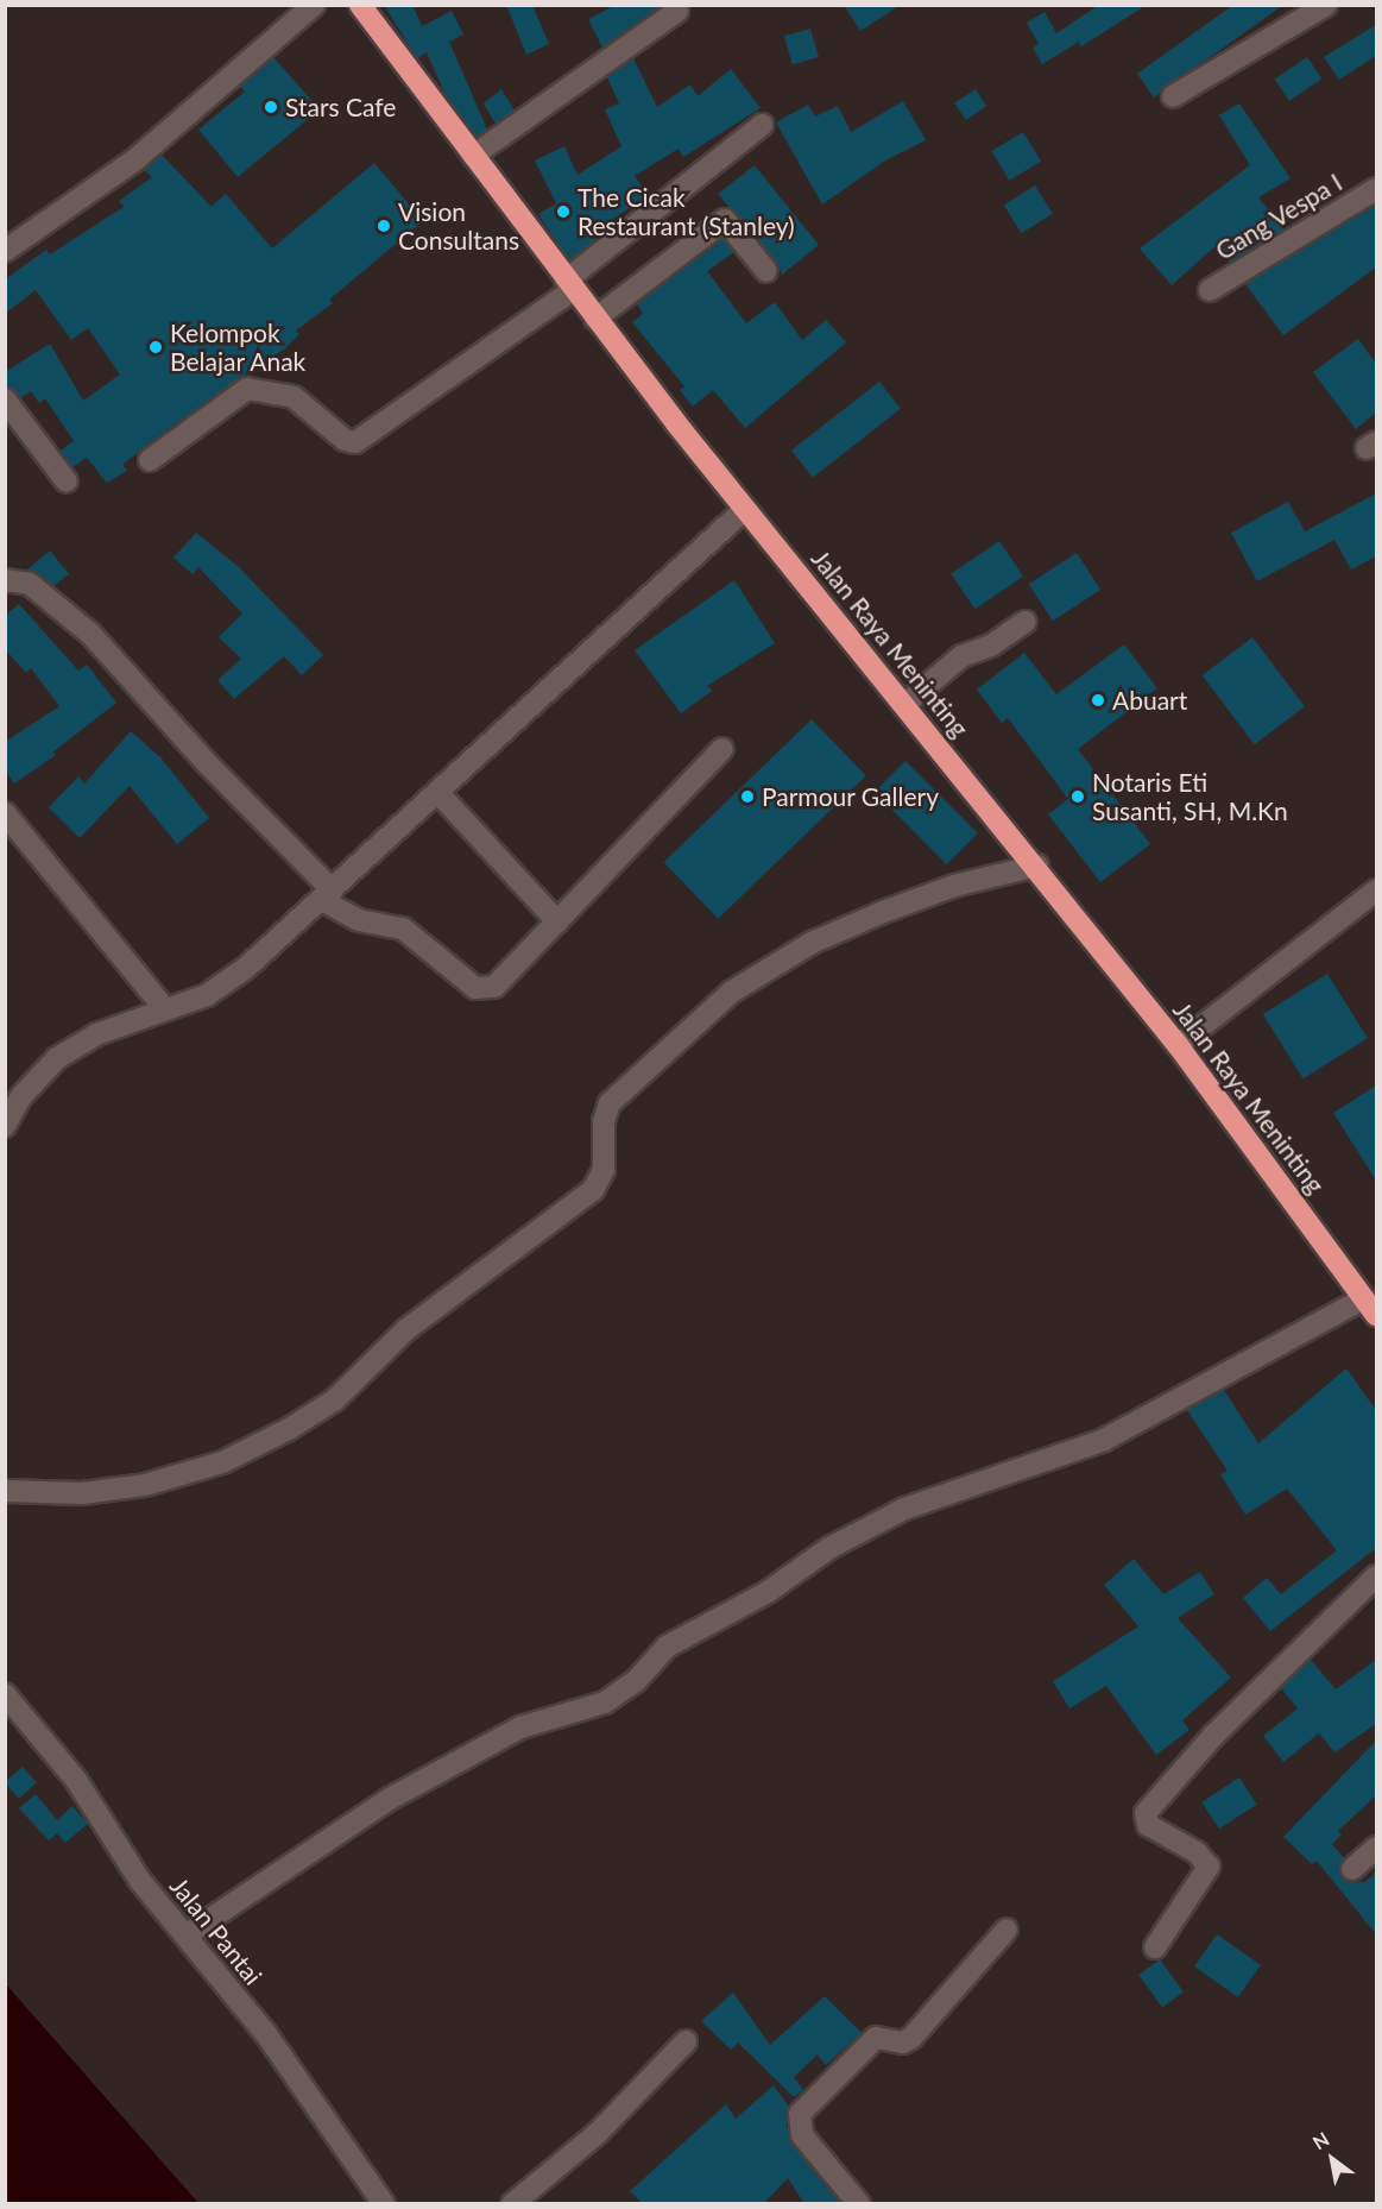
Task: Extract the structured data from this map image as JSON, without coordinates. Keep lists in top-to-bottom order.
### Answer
{
  "streets": {
    "highway": ["Jalan Raya Meninting"],
    "street": ["Gang Vespa I", "Jalan Pantai"]
  },
  "places": [
    "Stars Cafe",
    "The Cicak Restaurant (Stanley)",
    "Vision Consultans",
    "Kelompok Belajar Anak",
    "Abuart",
    "Parmour Gallery",
    "Notaris Eti Susanti, SH, M.Kn"
  ],
  "north": "top left"
}
